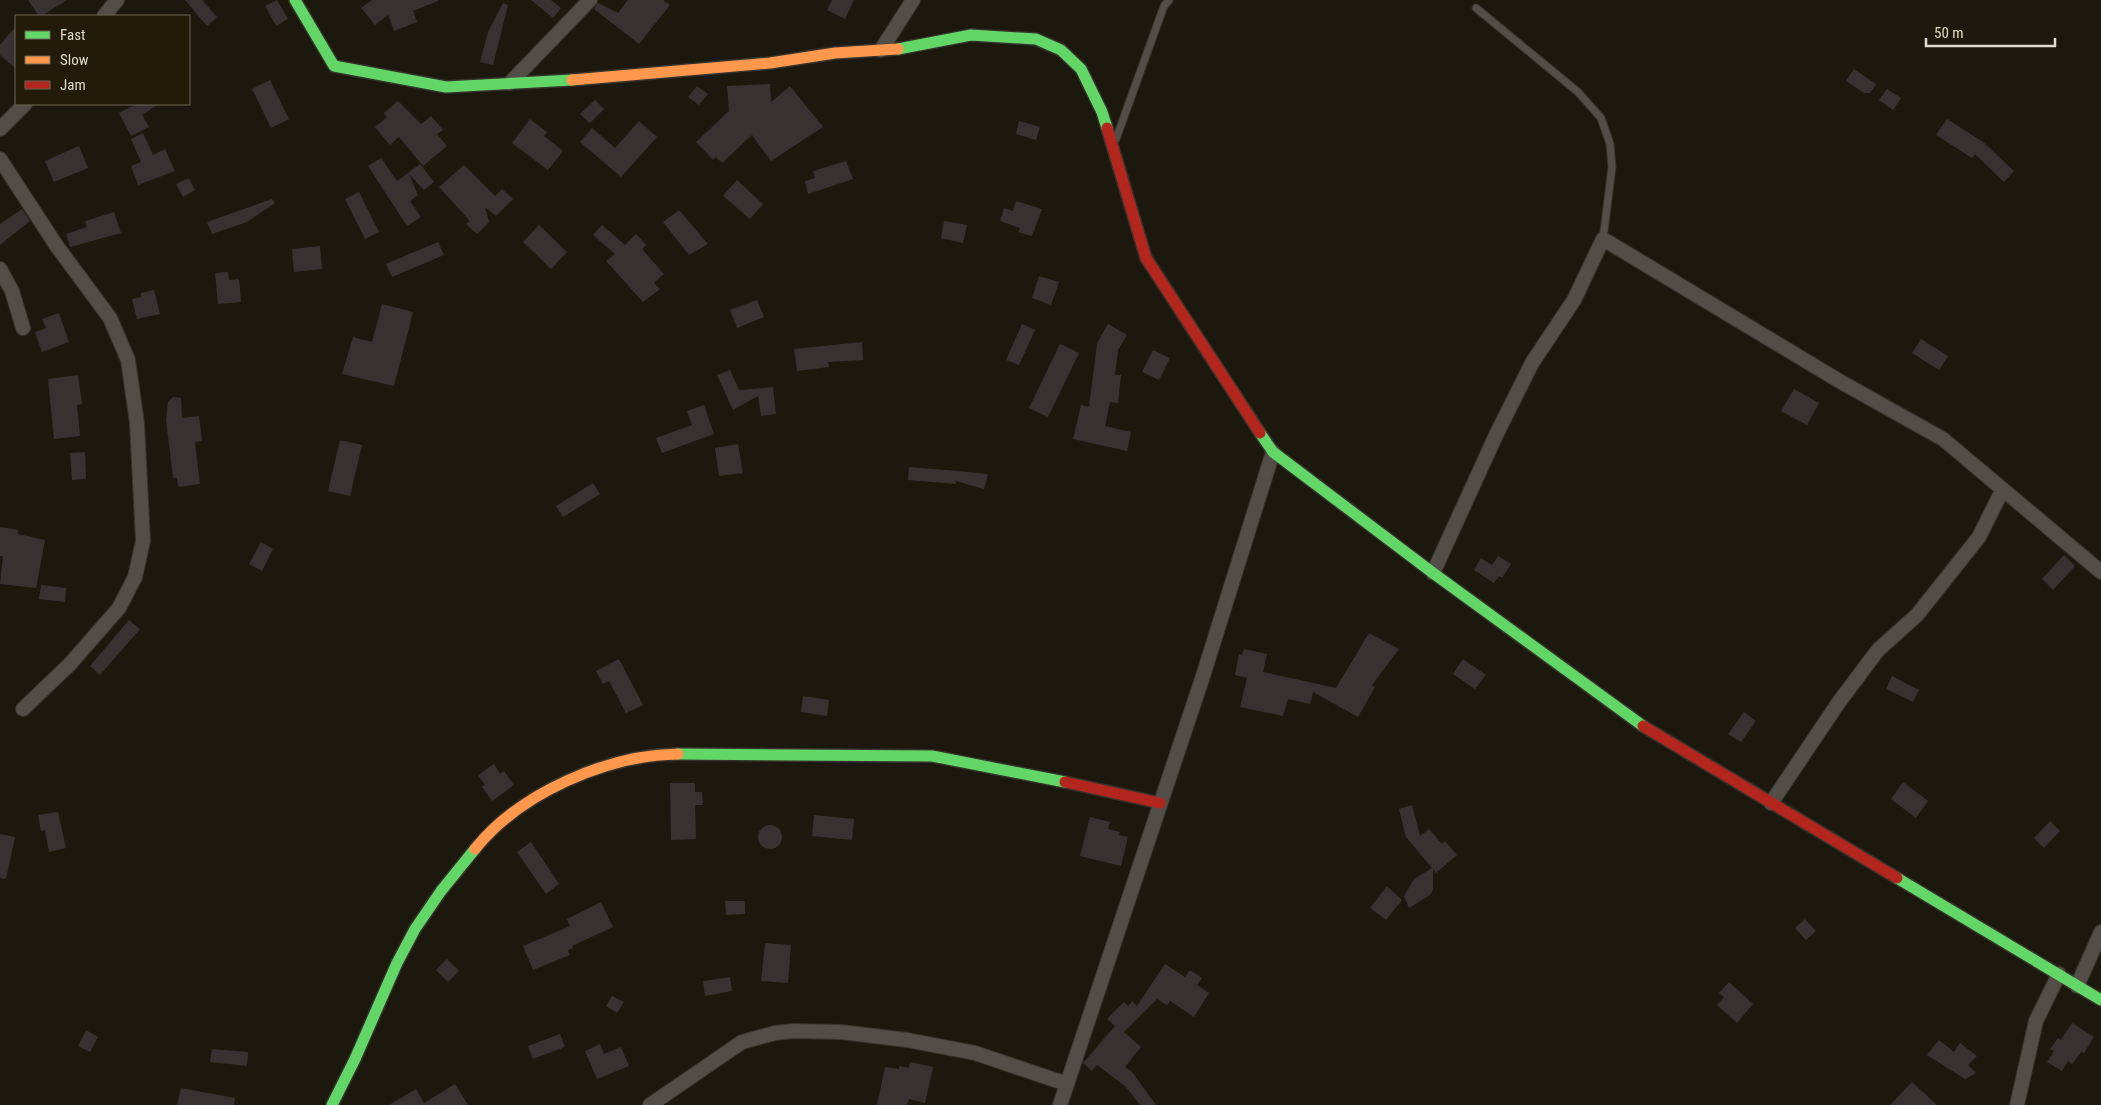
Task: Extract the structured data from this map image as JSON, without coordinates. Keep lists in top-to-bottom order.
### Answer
{
  "legend": ["Fast", "Slow", "Jam"],
  "scale_bar": "50 m"
}
